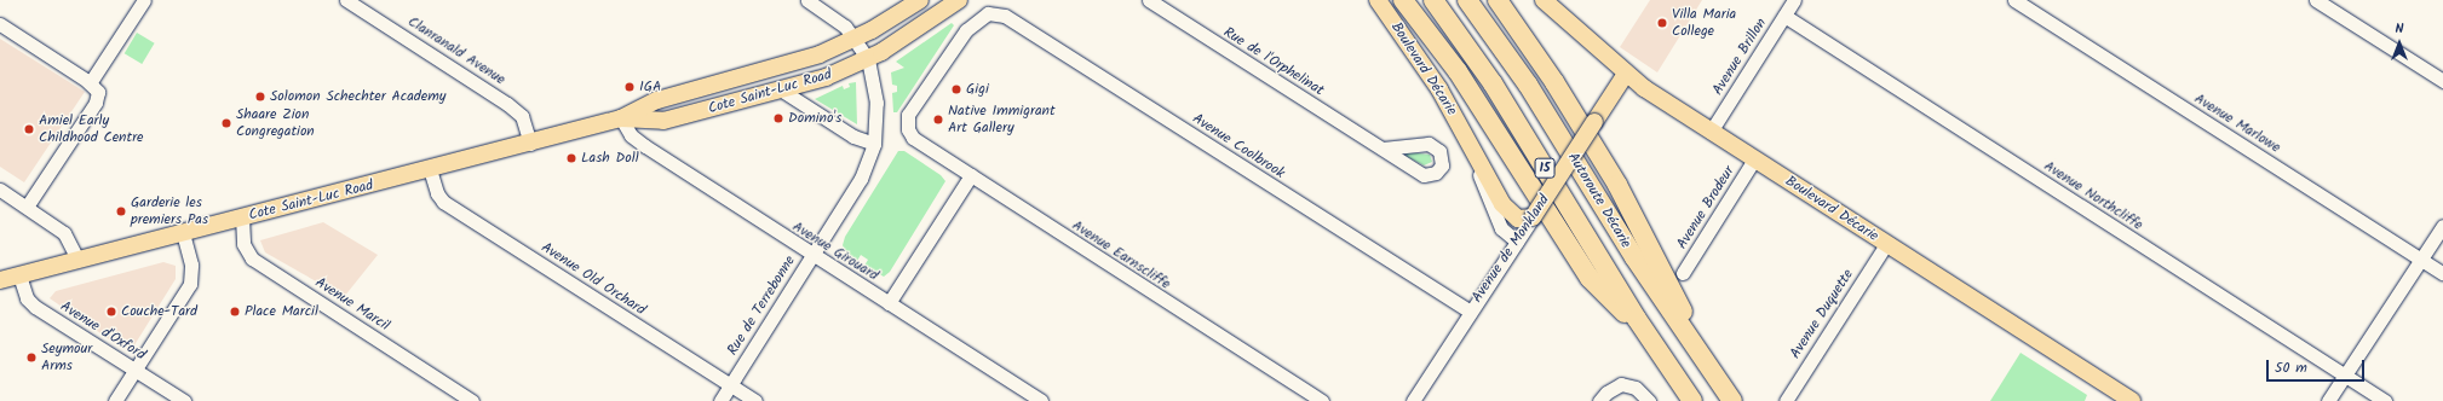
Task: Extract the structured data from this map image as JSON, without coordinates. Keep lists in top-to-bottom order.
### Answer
{
  "streets": {
    "highway": ["15", "Autoroute Décarie"],
    "main road": ["Boulevard Décarie", "Cote Saint-Luc Road", "Avenue de Monkland"],
    "street": [
      "Clanranald Avenue",
      "Avenue Brillon",
      "Rue de l'Orphelinat",
      "Avenue Marlowe",
      "Avenue Coolbrook",
      "Avenue Northcliffe",
      "Avenue Brodeur",
      "Avenue Girouard",
      "Avenue Earnscliffe",
      "Avenue Old Orchard",
      "Avenue Marcil",
      "Rue de Terrebonne",
      "Avenue Duquette",
      "Avenue d'Oxford"
    ]
  },
  "crossings": [
    ["Clanranald Avenue", "Cote Saint-Luc Road"],
    ["Avenue Brillon", "Boulevard Décarie"],
    ["Avenue Brillon", "Avenue Northcliffe"],
    ["Boulevard Décarie", "Avenue Brodeur"],
    ["Boulevard Décarie", "Avenue de Monkland"],
    ["Boulevard Décarie", "Avenue Duquette"],
    ["Cote Saint-Luc Road", "Avenue Girouard"],
    ["Cote Saint-Luc Road", "Avenue Old Orchard"],
    ["Cote Saint-Luc Road", "Avenue Marcil"],
    ["Cote Saint-Luc Road", "Rue de Terrebonne"],
    ["Cote Saint-Luc Road", "Avenue d'Oxford"],
    ["Avenue Coolbrook", "Avenue de Monkland"],
    ["Avenue Coolbrook", "Avenue Earnscliffe"],
    ["Avenue Girouard", "Rue de Terrebonne"],
    ["Avenue Old Orchard", "Rue de Terrebonne"]
  ],
  "places": [
    "Villa Maria College",
    "IGA",
    "Gigi",
    "Solomon Schechter Academy",
    "Domino's",
    "Native Immigrant Art Gallery",
    "Shaare Zion Congregation",
    "Amiel Early Childhood Centre",
    "Lash Doll",
    "Garderie les premiers Pas",
    "Couche-Tard",
    "Place Marcil",
    "Seymour Arms"
  ],
  "scale_bar": "50 m",
  "north": "top"
}
